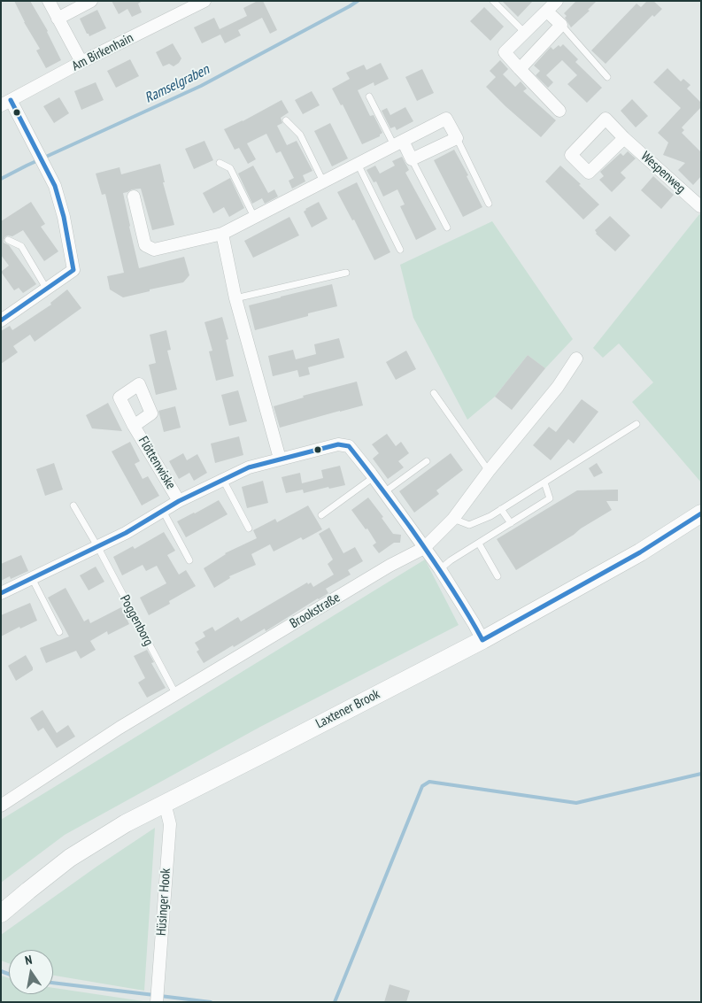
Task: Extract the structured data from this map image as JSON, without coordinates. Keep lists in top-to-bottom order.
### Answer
{
  "streets": {
    "street": [
      "Am Birkenhain",
      "Wespenweg",
      "Flöttenwiske",
      "Brookstraße",
      "Laxtener Brook",
      "Hüsinger Hook"
    ],
    "lane": ["Poggenborg"]
  },
  "crossings": [
    ["Brookstraße", "Poggenborg"],
    ["Laxtener Brook", "Hüsinger Hook"]
  ],
  "water": ["Ramselgraben"],
  "north": "top"
}
